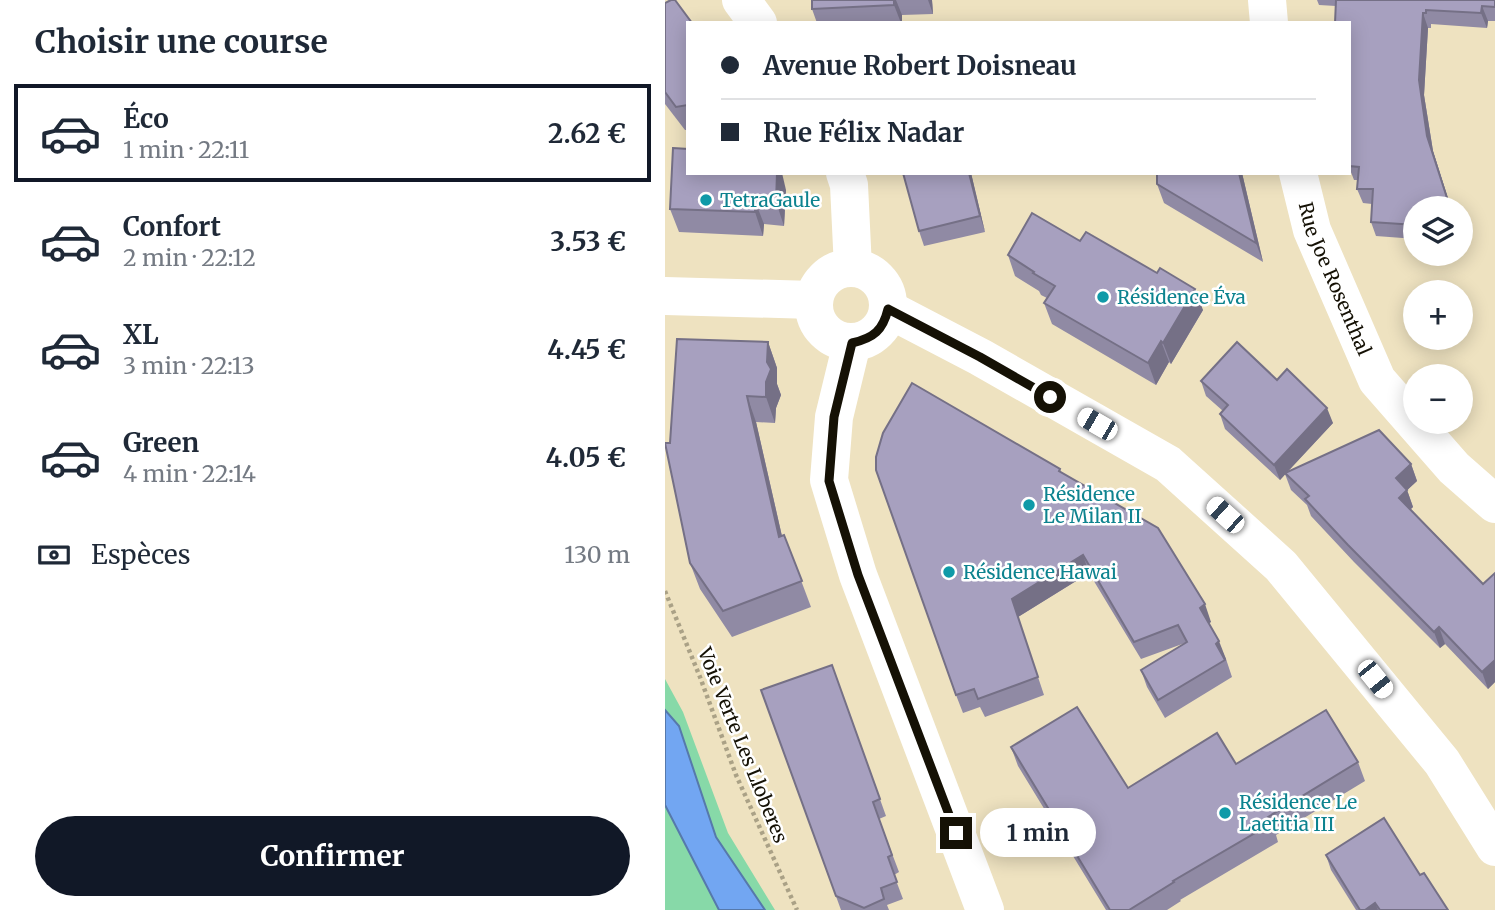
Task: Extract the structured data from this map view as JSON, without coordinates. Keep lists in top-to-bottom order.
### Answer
{
  "streets": {
    "street": ["Rue Joe Rosenthal"],
    "path": ["Voie Verte Les Lloberes"]
  },
  "places": [
    "TetraGaule",
    "Résidence Éva",
    "Résidence Le Milan II",
    "Résidence Hawai",
    "Résidence Le Laetitia III"
  ],
  "page": {
    "heading": "Choisir une course",
    "banner": ["Avenue Robert Doisneau", "Rue Félix Nadar"],
    "list": [
      {
        "name": "Éco",
        "note": "1 min · 22:11",
        "value": "2.62 €"
      },
      {
        "name": "Confort",
        "note": "2 min · 22:12",
        "value": "3.53 €"
      },
      {
        "name": "XL",
        "note": "3 min · 22:13",
        "value": "4.45 €"
      },
      {
        "name": "Green",
        "note": "4 min · 22:14",
        "value": "4.05 €"
      }
    ],
    "map_buttons": ["+", "−"],
    "pay": ["Espèces", "130 m"],
    "buttons": "Confirmer",
    "bubble": "1 min"
  }
}
